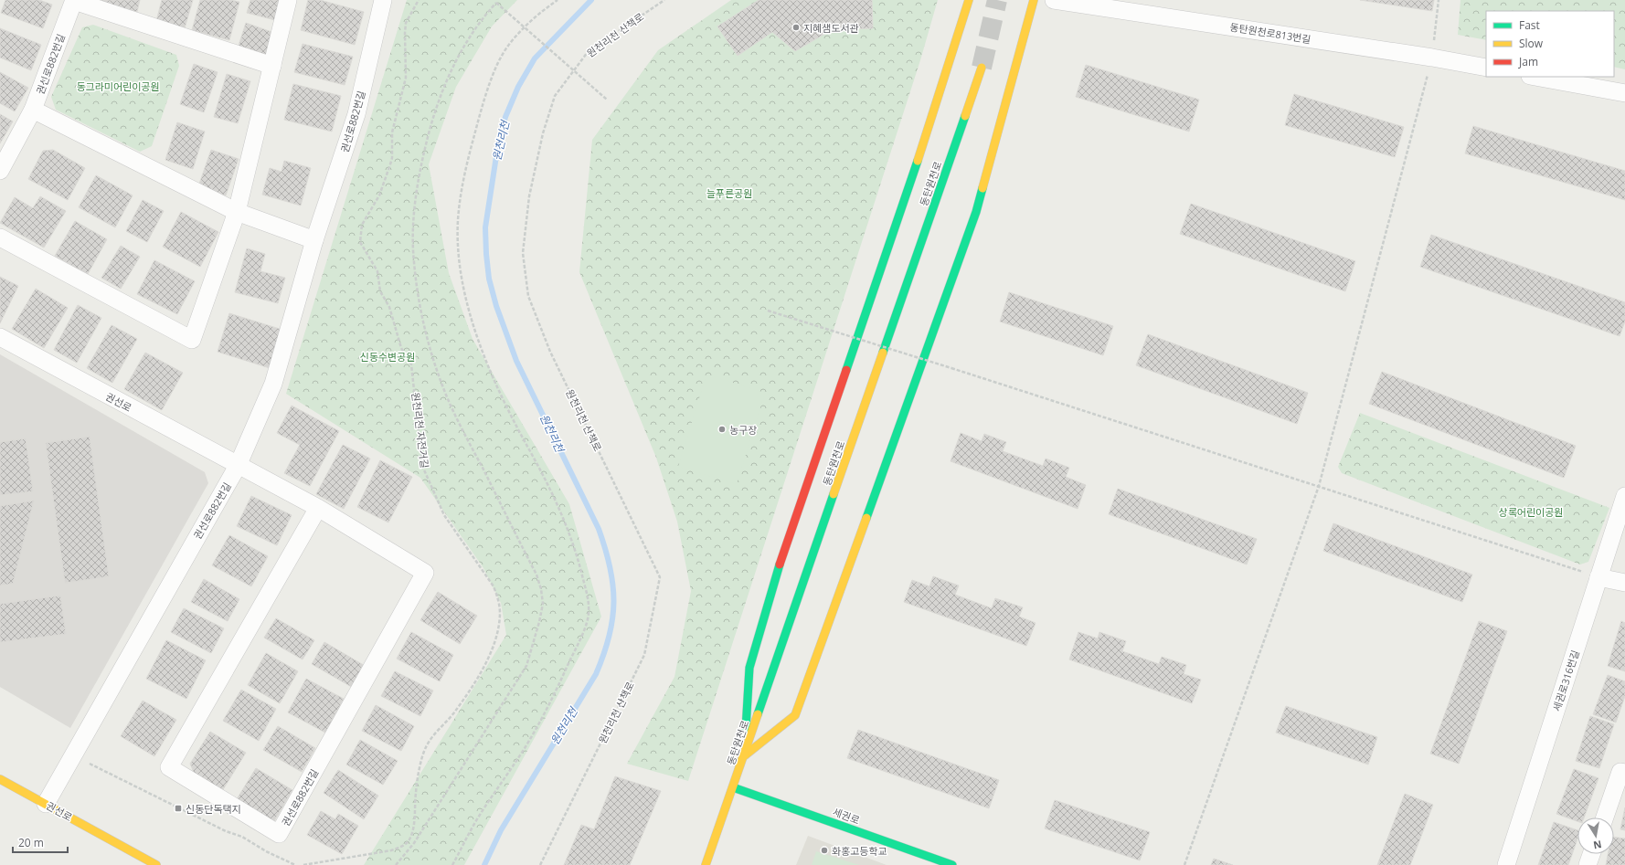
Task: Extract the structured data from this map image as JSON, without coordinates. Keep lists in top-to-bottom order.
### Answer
{
  "streets": {
    "main road": ["동탄원천로", "권선로", "세권로"],
    "street": ["동탄원천로813번길", "권선로882번길", "세권로316번길"],
    "path": ["원천리천 산책로", "원천리천 자전거길"]
  },
  "crossings": [
    ["권선로882번길", "권선로"],
    ["동탄원천로", "세권로"]
  ],
  "water": ["원천리천"],
  "parks": [
    "동그라미어린이공원",
    "늘푸른공원",
    "신동수변공원",
    "상록어린이공원"
  ],
  "places": {
    "other": ["지혜샘도서관", "농구장", "화홍고등학교"],
    "transit": ["신동단독택지"]
  },
  "legend": ["Fast", "Slow", "Jam"],
  "scale_bar": "20 m",
  "north": "bottom"
}
